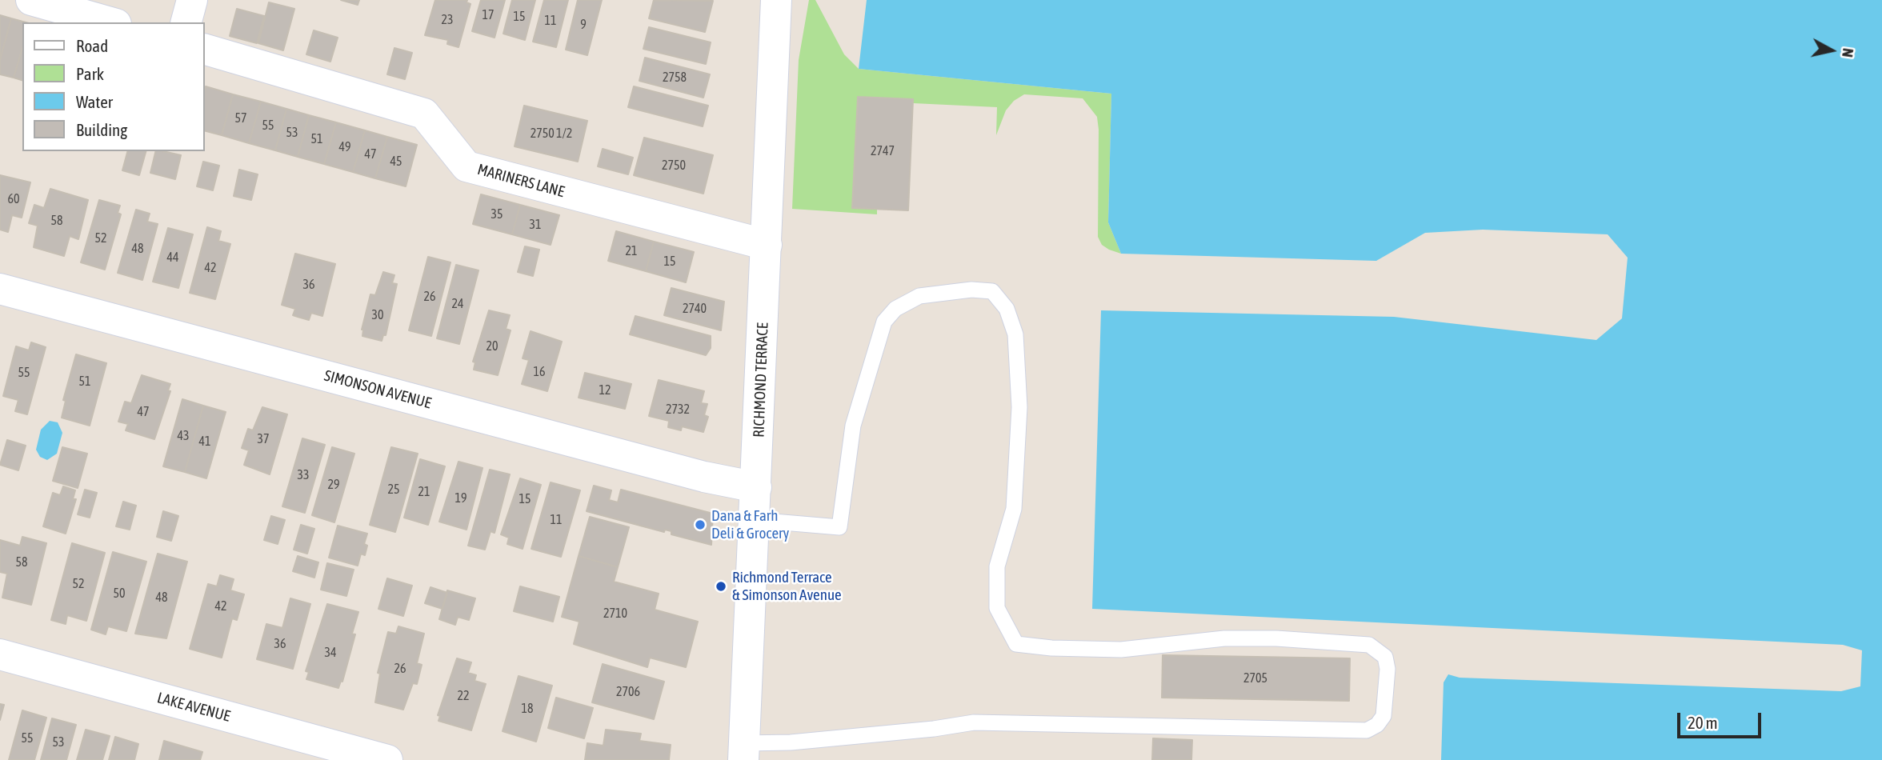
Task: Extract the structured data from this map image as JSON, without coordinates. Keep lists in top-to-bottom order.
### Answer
{
  "streets": {
    "street": [
      "MARINERS LANE",
      "RICHMOND TERRACE",
      "SIMONSON AVENUE",
      "LAKE AVENUE"
    ]
  },
  "crossings": [
    ["MARINERS LANE", "RICHMOND TERRACE"],
    ["RICHMOND TERRACE", "SIMONSON AVENUE"]
  ],
  "places": ["Dana & Farh Deli & Grocery", "Richmond Terrace & Simonson Avenue"],
  "house_numbers": [
    "17",
    "15",
    "23",
    "11",
    "9",
    "2758",
    "57",
    "55",
    "53",
    "2750 1/2",
    "51",
    "49",
    "2747",
    "47",
    "45",
    "2750",
    "60",
    "35",
    "58",
    "31",
    "52",
    "48",
    "21",
    "44",
    "15",
    "42",
    "36",
    "26",
    "24",
    "2740",
    "30",
    "20",
    "16",
    "55",
    "51",
    "12",
    "2732",
    "47",
    "43",
    "37",
    "41",
    "33",
    "29",
    "25",
    "21",
    "19",
    "15",
    "11",
    "58",
    "52",
    "50",
    "48",
    "42",
    "2710",
    "36",
    "34",
    "26",
    "2705",
    "2706",
    "22",
    "18",
    "55",
    "53"
  ],
  "legend": [
    "Road",
    "Park",
    "Water",
    "Building"
  ],
  "scale_bar": "20 m",
  "north": "right"
}
